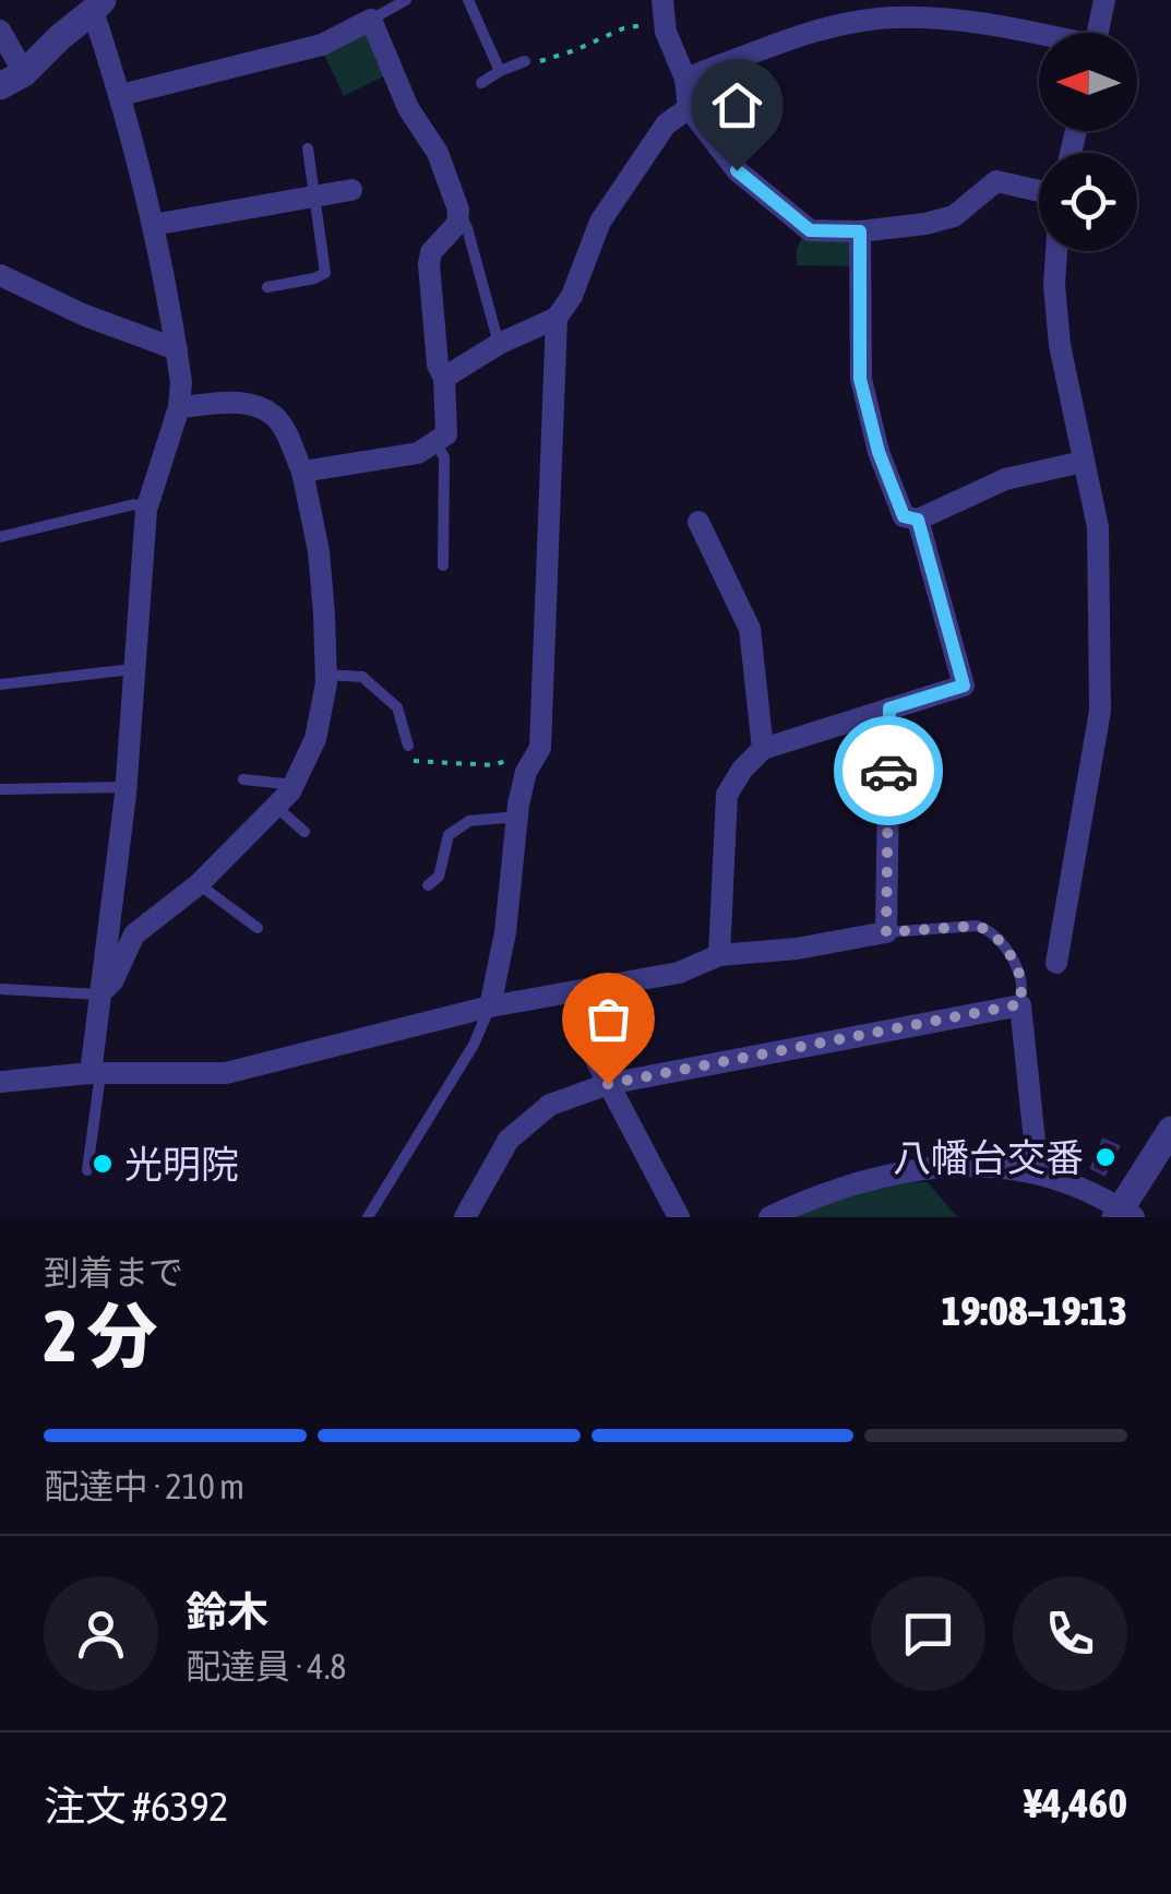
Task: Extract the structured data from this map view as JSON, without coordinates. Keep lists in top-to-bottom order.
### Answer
{
  "places": ["八幡台交番", "光明院"],
  "north": "left",
  "page": {
    "heading": ["2 分", "到着まで", "19:08–19:13"],
    "panel": [
      "鈴木",
      "配達員 · 4.8",
      "注文 #6392",
      "¥4,460"
    ],
    "bar": "配達中 · 210 m"
  }
}
